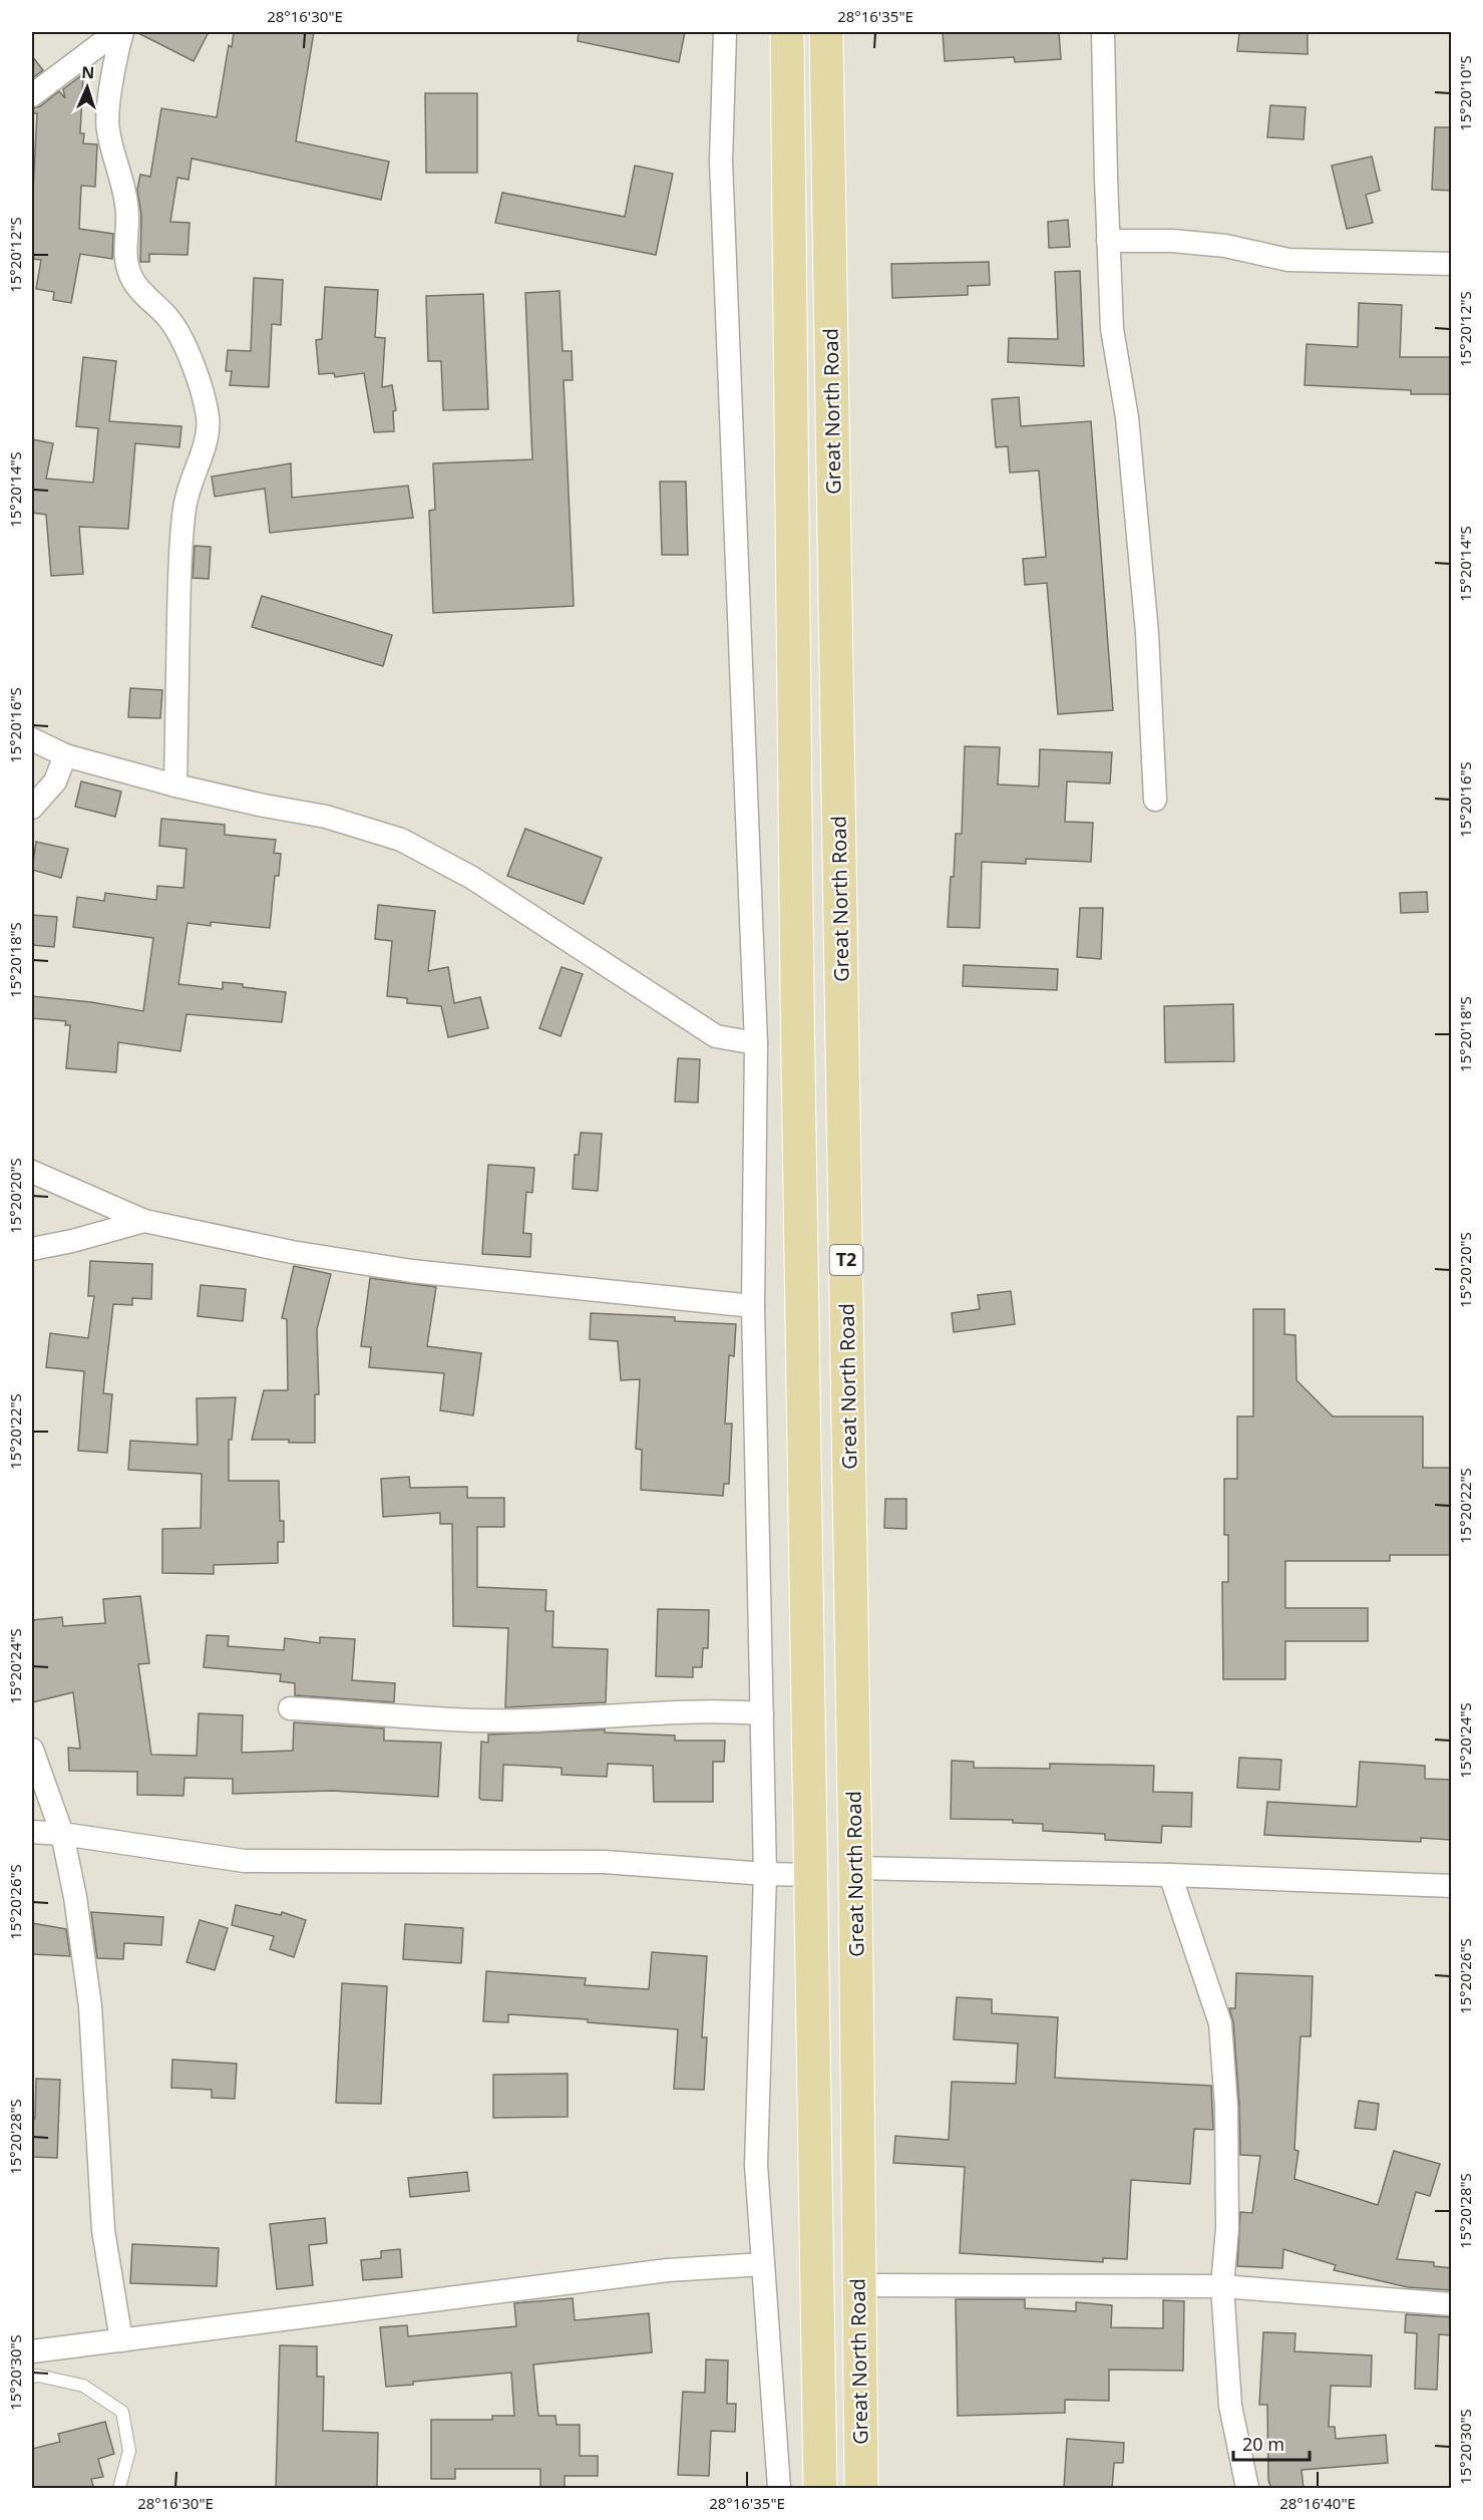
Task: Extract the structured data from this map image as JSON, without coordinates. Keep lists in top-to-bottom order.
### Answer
{
  "streets": {
    "main road": ["Great North Road", "T2"]
  },
  "scale_bar": "20 m",
  "north": "top",
  "coordinates": [
    "28°16'30\"E",
    "28°16'35\"E",
    "15°20'10\"S",
    "15°20'12\"S",
    "15°20'14\"S",
    "15°20'16\"S",
    "15°20'18\"S",
    "15°20'20\"S",
    "15°20'22\"S",
    "15°20'24\"S",
    "15°20'26\"S",
    "15°20'28\"S",
    "15°20'30\"S",
    "28°16'40\"E"
  ]
}
